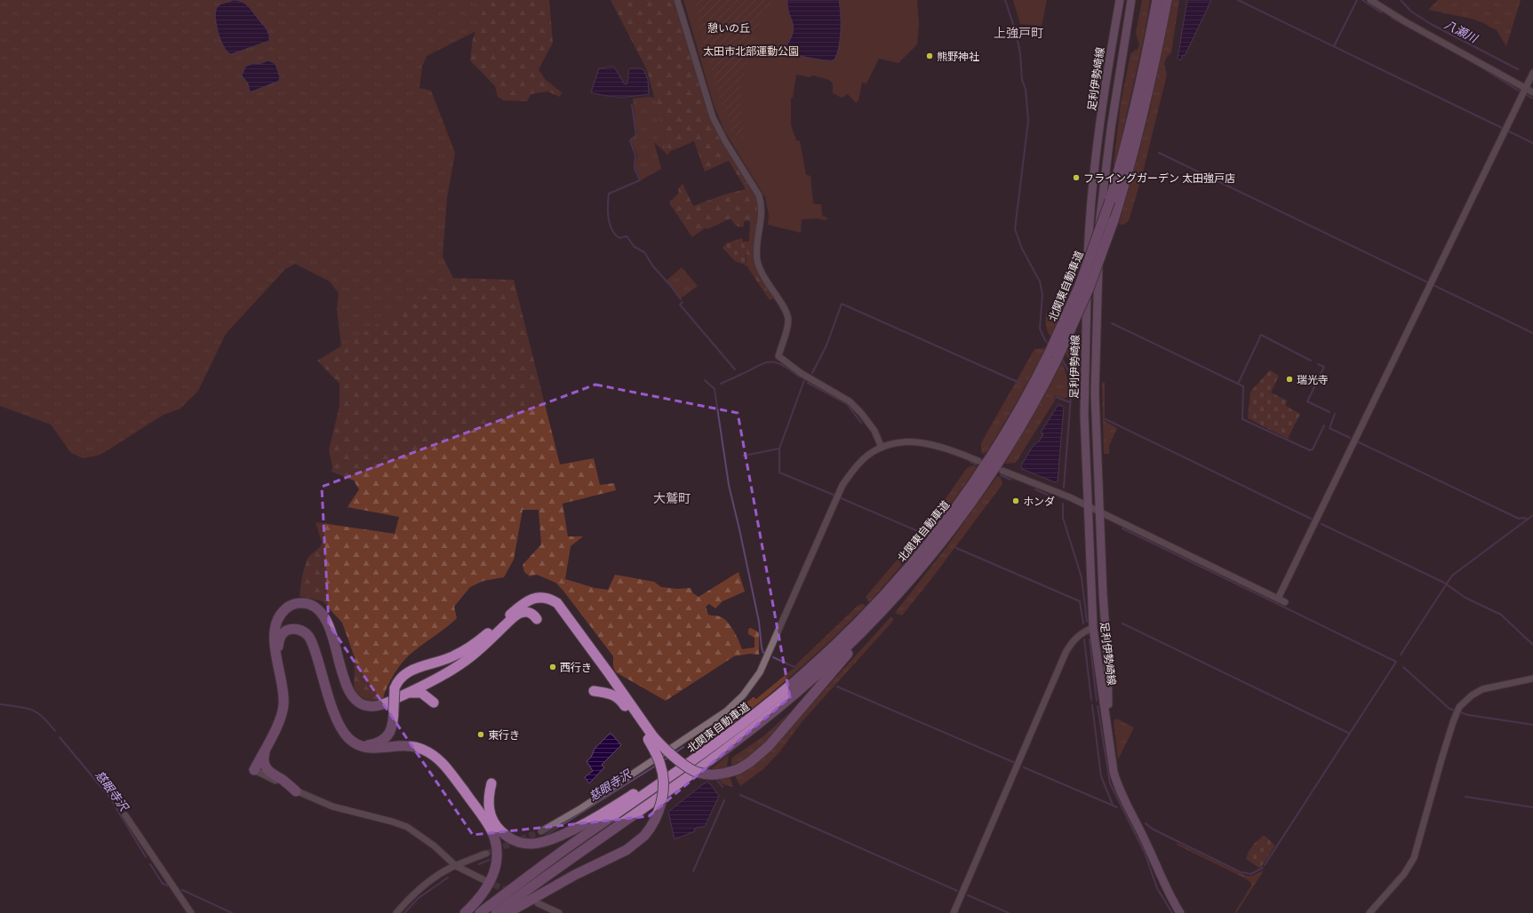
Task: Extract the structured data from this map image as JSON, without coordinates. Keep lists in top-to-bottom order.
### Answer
{
  "streets": {
    "highway": ["北関東自動車道"],
    "main road": ["足利伊勢崎線"]
  },
  "districts": ["上強戸町", "大鷲町"],
  "water": ["八瀬川", "慈眼寺沢"],
  "parks": ["憩いの丘", "太田市北部運動公園"],
  "places": [
    "熊野神社",
    "フライングガーデン 太田強戸店",
    "瑞光寺",
    "ホンダ",
    "西行き",
    "東行き"
  ]
}
